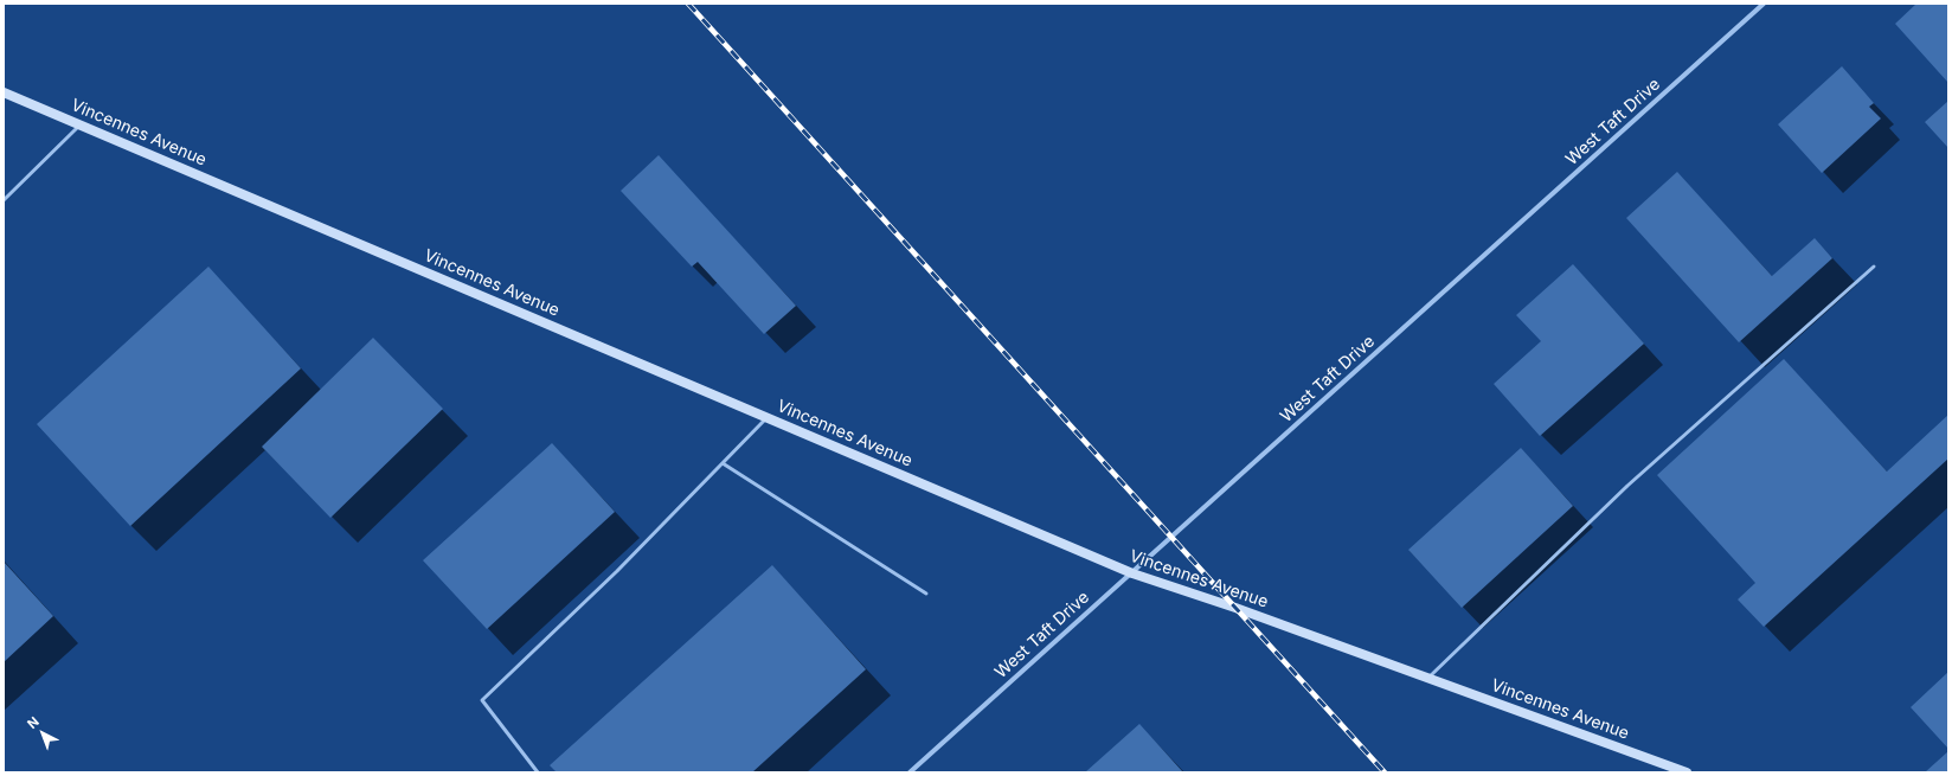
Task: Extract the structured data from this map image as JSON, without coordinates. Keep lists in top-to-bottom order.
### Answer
{
  "streets": {
    "street": ["West Taft Drive", "Vincennes Avenue"]
  },
  "crossings": [
    ["West Taft Drive", "Vincennes Avenue"]
  ],
  "north": "top left"
}
